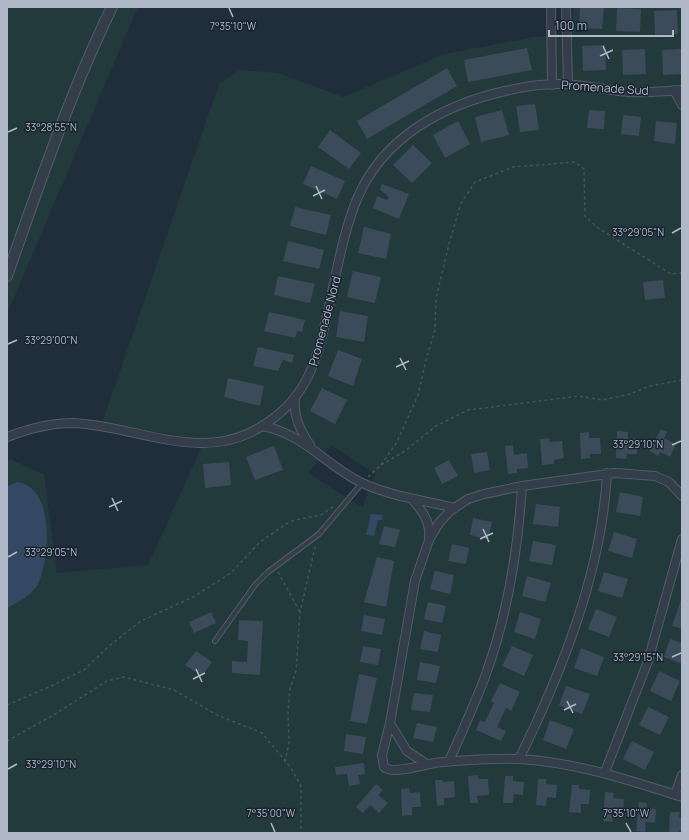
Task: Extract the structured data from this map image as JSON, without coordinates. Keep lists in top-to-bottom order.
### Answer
{
  "streets": {
    "street": ["Promenade Sud", "Promenade Nord"]
  },
  "crossings": [
    ["Promenade Sud", "Promenade Nord"]
  ],
  "scale_bar": "100 m",
  "coordinates": [
    "7°35'10\"W",
    "33°28'55\"N",
    "33°29'05\"N",
    "33°29'00\"N",
    "33°29'10\"N",
    "33°29'15\"N",
    "7°35'00\"W"
  ]
}
